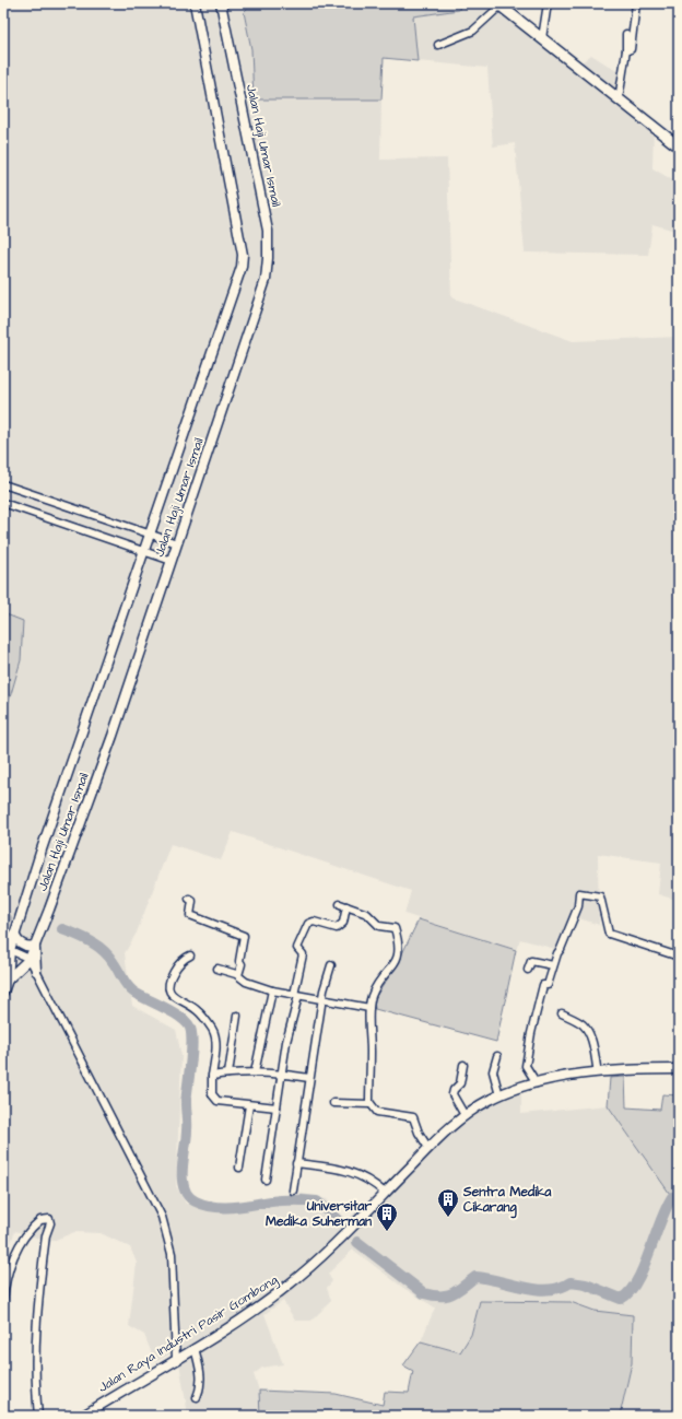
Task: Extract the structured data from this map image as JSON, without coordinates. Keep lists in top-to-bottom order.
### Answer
{
  "streets": {
    "main road": ["Jalan Haji Umar Ismail", "Jalan Raya Industri Pasir Gombong"]
  },
  "places": {
    "building": ["Sentra Medika Cikarang", "Universitar Medika Suherman"]
  }
}
